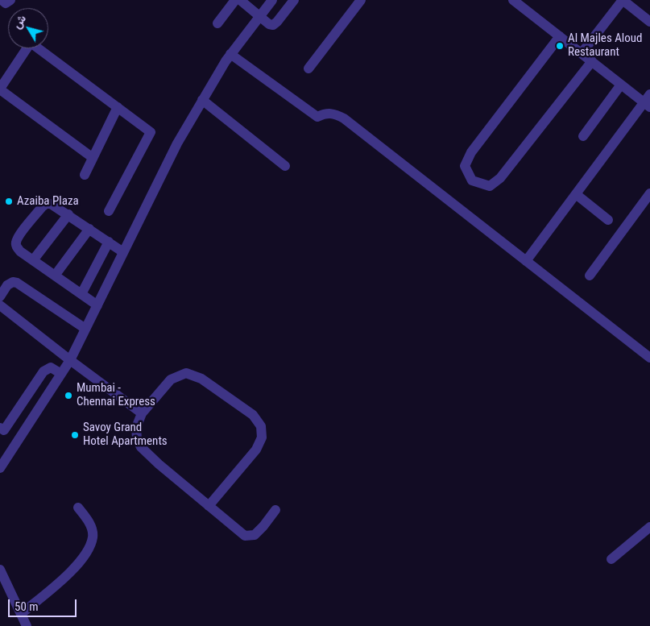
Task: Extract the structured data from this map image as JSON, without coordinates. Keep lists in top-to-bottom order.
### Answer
{
  "places": [
    "Al Majles Aloud Restaurant",
    "Azaiba Plaza",
    "Mumbai - Chennai Express",
    "Savoy Grand Hotel Apartments"
  ],
  "scale_bar": "50 m",
  "north": "top left"
}
